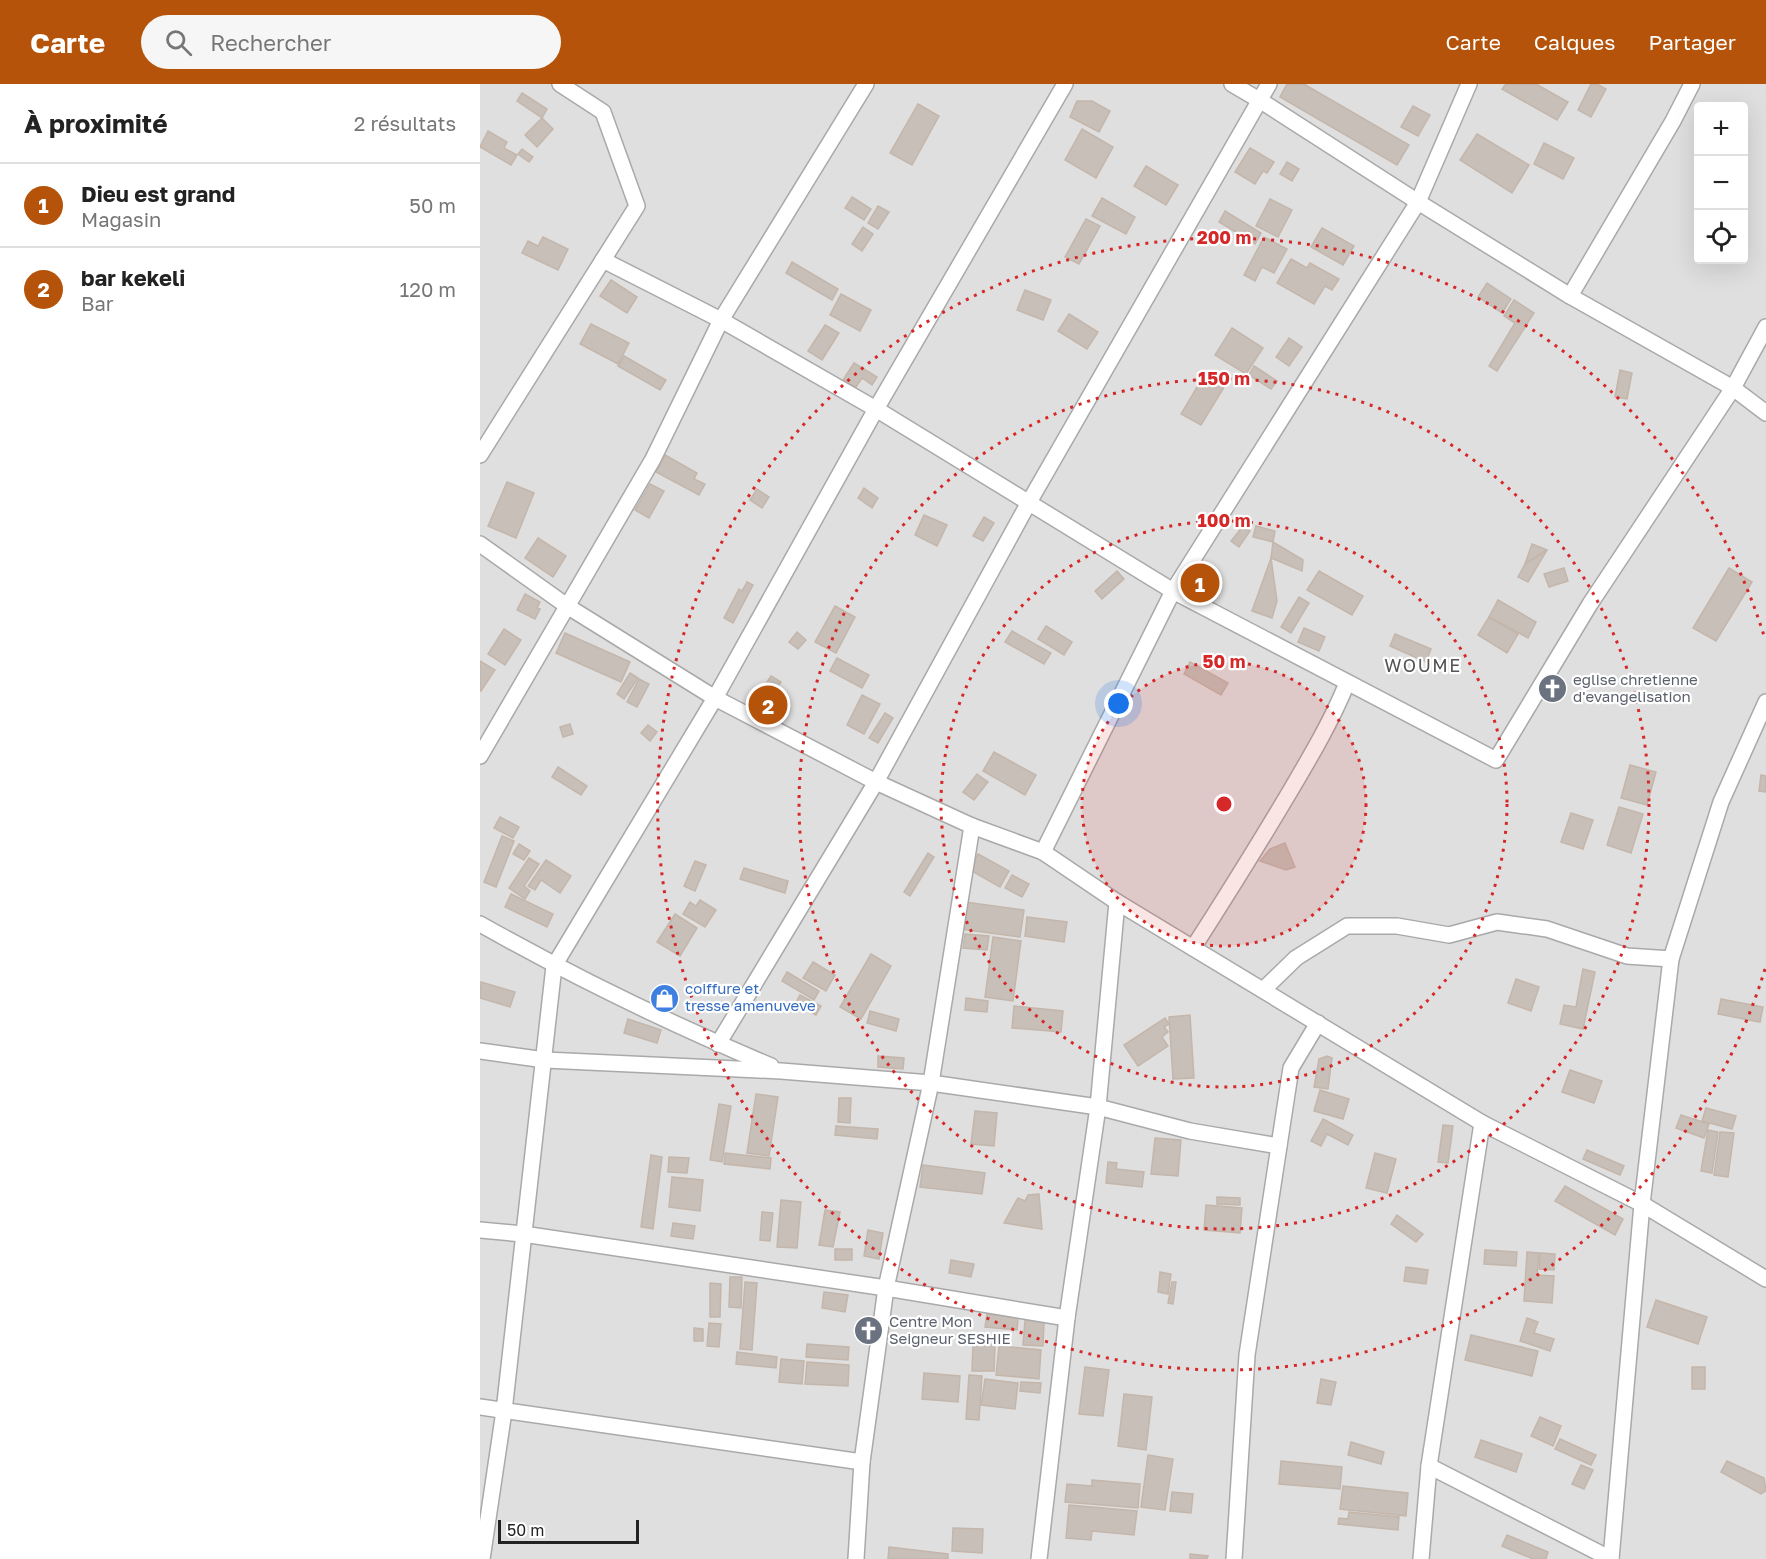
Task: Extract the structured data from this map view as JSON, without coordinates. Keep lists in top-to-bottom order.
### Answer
{
  "districts": ["WOUME"],
  "places": {
    "church": ["eglise chretienne d'evangelisation", "Centre Mon Seigneur SESHIE"],
    "shop": ["coiffure et tresse amenuveve"]
  },
  "scale_bar": "50 m",
  "page": {
    "header": "Carte",
    "search": "Rechercher",
    "nav": ["Carte", "Calques", "Partager"],
    "heading": ["À proximité", "2 résultats"],
    "map_buttons": ["+", "−"],
    "list": [
      {
        "mark": "1",
        "name": "Dieu est grand",
        "note": "Magasin",
        "value": "50 m"
      },
      {
        "mark": "2",
        "name": "bar kekeli",
        "note": "Bar",
        "value": "120 m"
      }
    ],
    "pins": ["1", "2"],
    "scale": "50 m"
  },
  "rings": [
    "200 m",
    "150 m",
    "100 m",
    "50 m"
  ]
}
